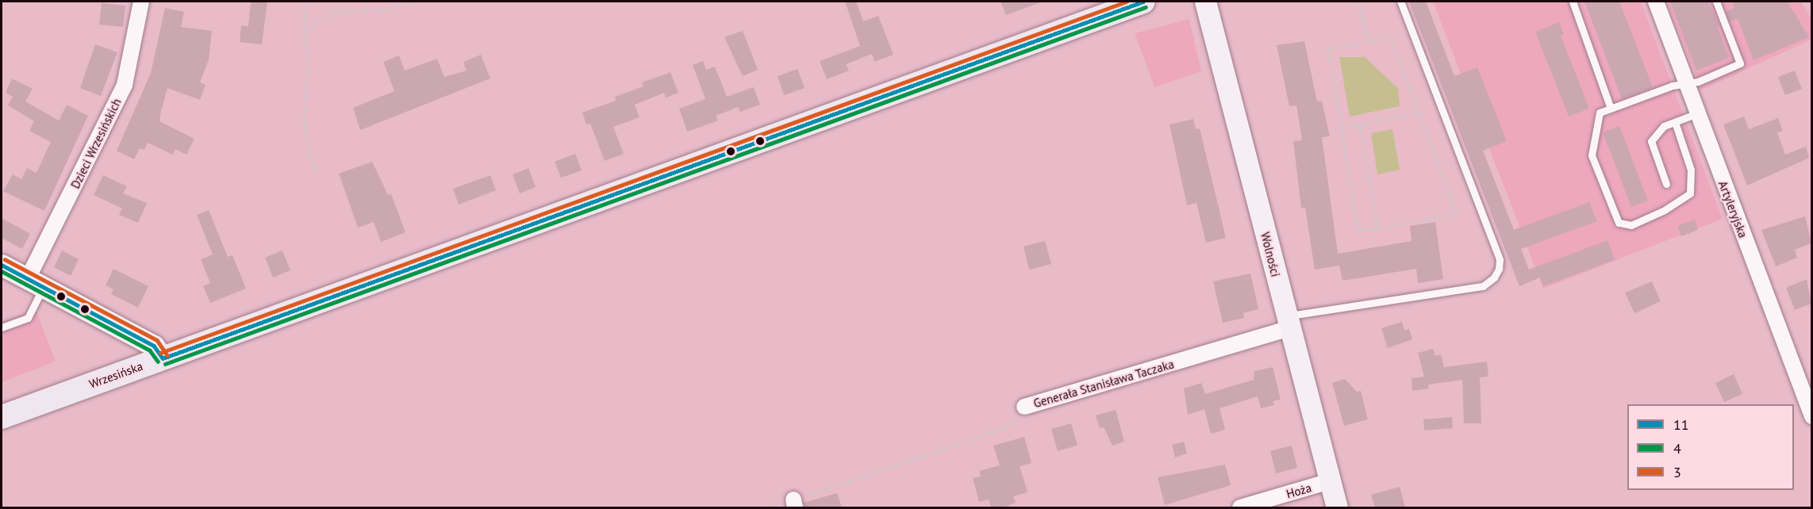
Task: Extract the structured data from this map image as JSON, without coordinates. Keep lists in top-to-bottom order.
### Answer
{
  "streets": {
    "main road": ["Wrzesińska"],
    "street": [
      "Dzieci Wrzesińskich",
      "Artyleryjska",
      "Wolności",
      "Generała Stanisława Taczaka",
      "Hoża"
    ]
  },
  "crossings": [
    ["Wolności", "Generała Stanisława Taczaka"],
    ["Wolności", "Hoża"]
  ],
  "lines": ["transit line 11", "transit line 3", "transit line 4"],
  "legend": ["11", "4", "3"]
}
